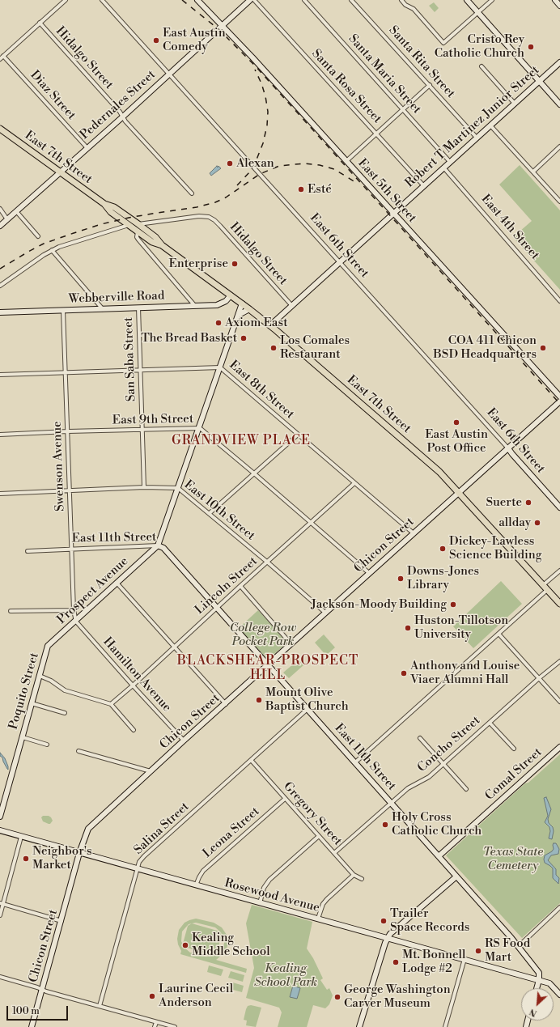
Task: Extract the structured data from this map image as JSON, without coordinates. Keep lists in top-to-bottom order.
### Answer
{
  "streets": {
    "main road": ["East 7th Street"],
    "street": [
      "Hidalgo Street",
      "Santa Rita Street",
      "Santa Maria Street",
      "Santa Rosa Street",
      "Diaz Street",
      "Pedernales Street",
      "Robert T Martinez Junior Street",
      "East 5th Street",
      "East 4th Street",
      "East 6th Street",
      "Webberville Road",
      "San Saba Street",
      "East 8th Street",
      "East 9th Street",
      "Swenson Avenue",
      "East 10th Street",
      "East 11th Street",
      "Chicon Street",
      "Lincoln Street",
      "Prospect Avenue",
      "Hamilton Avenue",
      "Poquito Street",
      "Concho Street",
      "Comal Street",
      "Gregory Street",
      "Salina Street",
      "Leona Street",
      "Rosewood Avenue"
    ]
  },
  "crossings": [
    ["Hidalgo Street", "Pedernales Street"],
    ["Hidalgo Street", "Robert T Martinez Junior Street"],
    ["Hidalgo Street", "East 7th Street"],
    ["Santa Rita Street", "Robert T Martinez Junior Street"],
    ["Santa Maria Street", "Robert T Martinez Junior Street"],
    ["Santa Rosa Street", "Robert T Martinez Junior Street"],
    ["Diaz Street", "Pedernales Street"],
    ["Pedernales Street", "East 7th Street"],
    ["Pedernales Street", "East 5th Street"],
    ["Pedernales Street", "East 6th Street"],
    ["Robert T Martinez Junior Street", "East 7th Street"],
    ["Robert T Martinez Junior Street", "East 5th Street"],
    ["Robert T Martinez Junior Street", "East 4th Street"],
    ["Robert T Martinez Junior Street", "East 6th Street"],
    ["East 7th Street", "Webberville Road"],
    ["East 7th Street", "Chicon Street"],
    ["East 7th Street", "Prospect Avenue"],
    ["East 6th Street", "Chicon Street"],
    ["Webberville Road", "San Saba Street"],
    ["Webberville Road", "Swenson Avenue"],
    ["San Saba Street", "East 8th Street"],
    ["San Saba Street", "East 9th Street"],
    ["San Saba Street", "East 10th Street"],
    ["East 8th Street", "Swenson Avenue"],
    ["East 8th Street", "Chicon Street"],
    ["East 8th Street", "Lincoln Street"],
    ["East 8th Street", "Prospect Avenue"],
    ["East 9th Street", "Swenson Avenue"],
    ["East 9th Street", "Chicon Street"],
    ["East 9th Street", "Lincoln Street"],
    ["East 9th Street", "Prospect Avenue"],
    ["Swenson Avenue", "East 10th Street"],
    ["Swenson Avenue", "East 11th Street"],
    ["Swenson Avenue", "Prospect Avenue"],
    ["Swenson Avenue", "Hamilton Avenue"],
    ["East 10th Street", "Chicon Street"],
    ["East 10th Street", "Lincoln Street"],
    ["East 10th Street", "Prospect Avenue"],
    ["East 11th Street", "Chicon Street"],
    ["East 11th Street", "Lincoln Street"],
    ["East 11th Street", "Prospect Avenue"],
    ["East 11th Street", "Concho Street"],
    ["East 11th Street", "Comal Street"],
    ["East 11th Street", "Salina Street"],
    ["East 11th Street", "Rosewood Avenue"],
    ["Chicon Street", "Hamilton Avenue"],
    ["Chicon Street", "Rosewood Avenue"],
    ["Lincoln Street", "Hamilton Avenue"],
    ["Prospect Avenue", "Hamilton Avenue"],
    ["Prospect Avenue", "Poquito Street"],
    ["Concho Street", "Gregory Street"],
    ["Gregory Street", "Salina Street"],
    ["Gregory Street", "Leona Street"],
    ["Salina Street", "Rosewood Avenue"],
    ["Leona Street", "Rosewood Avenue"]
  ],
  "districts": ["GRANDVIEW PLACE", "BLACKSHEAR-PROSPECT HILL"],
  "parks": ["College Row Pocket Park", "Texas State Cemetery", "Kealing School Park"],
  "places": [
    "East Austin Comedy",
    "Cristo Rey Catholic Church",
    "Alexan",
    "Esté",
    "Enterprise",
    "Axiom East",
    "The Bread Basket",
    "Los Comales Restaurant",
    "COA 411 Chicon BSD Headquarters",
    "East Austin Post Office",
    "Suerte",
    "allday",
    "Dickey-Lawless Science Building",
    "Downs-Jones Library",
    "Jackson-Moody Building",
    "Huston-Tillotson University",
    "Anthony and Louise Viaer Alumni Hall",
    "Mount Olive Baptist Church",
    "Holy Cross Catholic Church",
    "Neighbor's Market",
    "Trailer Space Records",
    "Kealing Middle School",
    "RS Food Mart",
    "Mt. Bonnell Lodge #2",
    "Laurine Cecil Anderson",
    "George Washington Carver Museum"
  ],
  "scale_bar": "100 m",
  "north": "bottom left"
}
